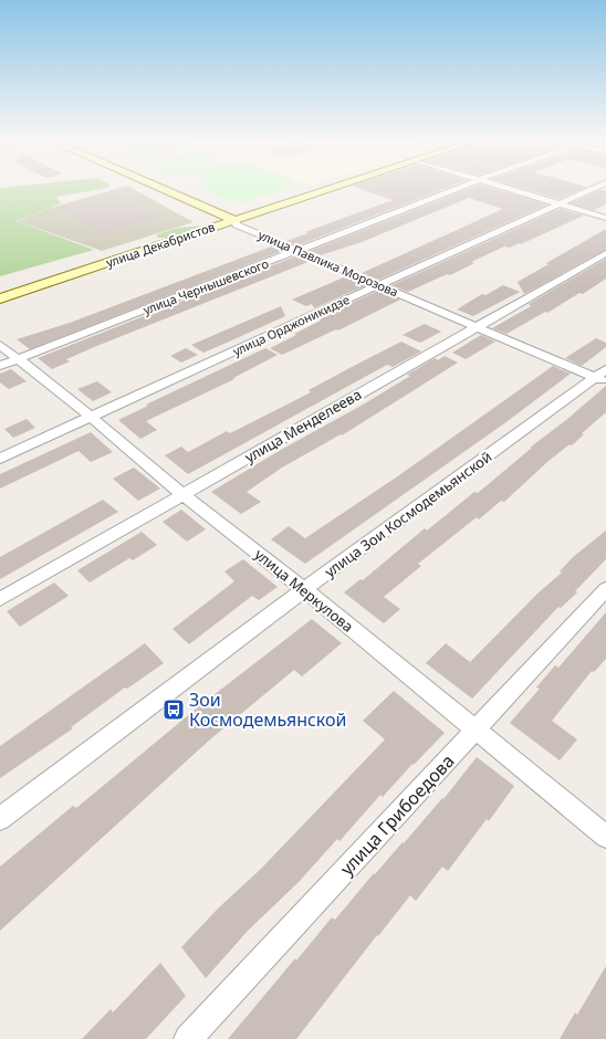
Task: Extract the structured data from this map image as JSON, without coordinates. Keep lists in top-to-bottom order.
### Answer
{
  "streets": {
    "street": [
      "улица Декабристов",
      "улица Павлика Морозова",
      "улица Чернышевского",
      "улица Орджоникидзе",
      "улица Менделеева",
      "улица Зои Космодемьянской",
      "улица Меркулова",
      "улица Грибоедова"
    ]
  },
  "crossings": [
    ["улица Декабристов", "улица Павлика Морозова"],
    ["улица Павлика Морозова", "улица Чернышевского"],
    ["улица Павлика Морозова", "улица Орджоникидзе"],
    ["улица Павлика Морозова", "улица Менделеева"],
    ["улица Павлика Морозова", "улица Зои Космодемьянской"],
    ["улица Чернышевского", "улица Меркулова"],
    ["улица Орджоникидзе", "улица Меркулова"],
    ["улица Менделеева", "улица Меркулова"],
    ["улица Зои Космодемьянской", "улица Меркулова"],
    ["улица Меркулова", "улица Грибоедова"]
  ],
  "places": {
    "bus stop": ["Зои Космодемьянской"]
  }
}
